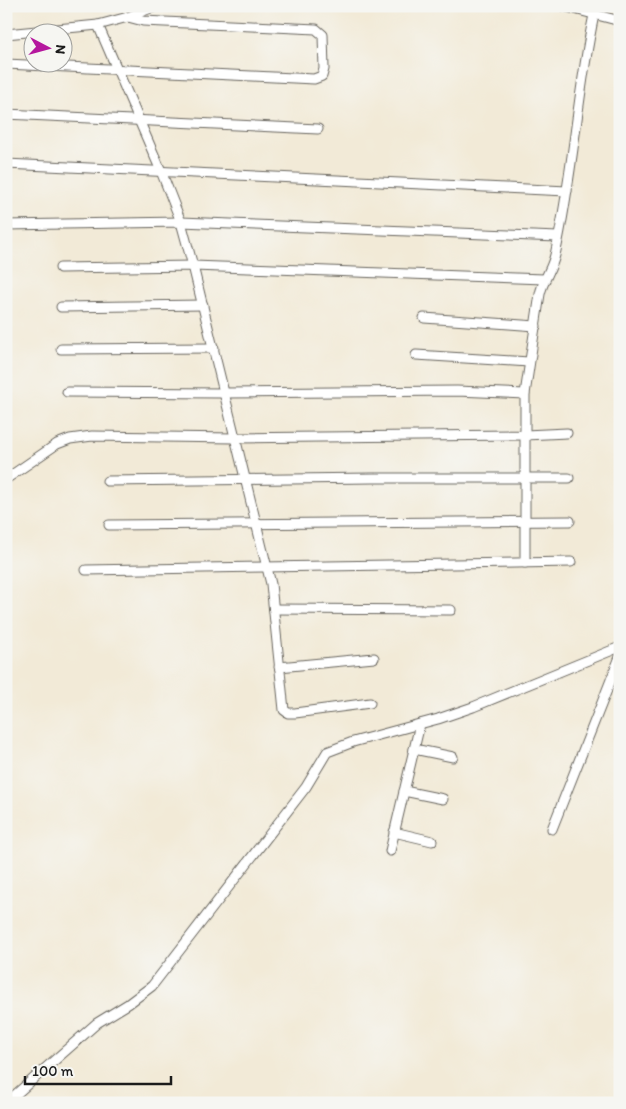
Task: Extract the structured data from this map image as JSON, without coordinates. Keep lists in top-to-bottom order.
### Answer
{
  "scale_bar": "100 m",
  "north": "right"
}
